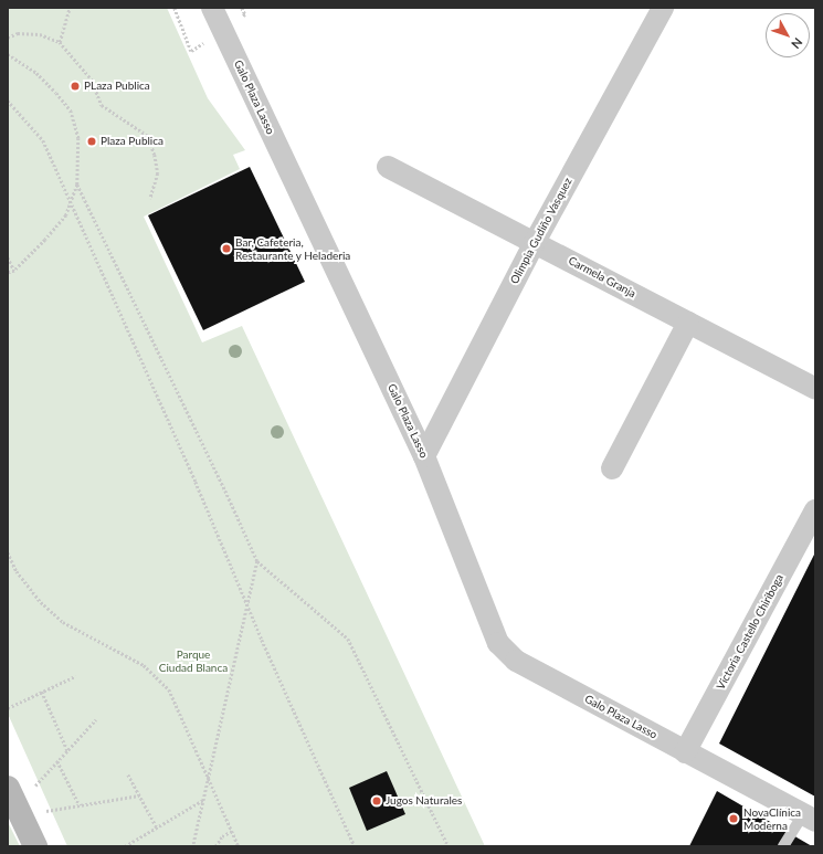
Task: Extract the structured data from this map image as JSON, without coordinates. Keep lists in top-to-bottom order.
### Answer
{
  "streets": {
    "street": [
      "Galo Plaza Lasso",
      "Olimpia Gudiño Vasquez",
      "Carmela Granja",
      "Victoria Castello Chiriboga"
    ]
  },
  "crossings": [
    ["Galo Plaza Lasso", "Olimpia Gudiño Vasquez"],
    ["Galo Plaza Lasso", "Victoria Castello Chiriboga"],
    ["Olimpia Gudiño Vasquez", "Carmela Granja"]
  ],
  "parks": ["Parque Ciudad Blanca"],
  "places": [
    "PLaza Publica",
    "Plaza Publica",
    "Bar, Cafeteria, Restaurante y Heladeria",
    "Jugos Naturales",
    "NovaClínica Moderna"
  ],
  "north": "bottom right"
}
